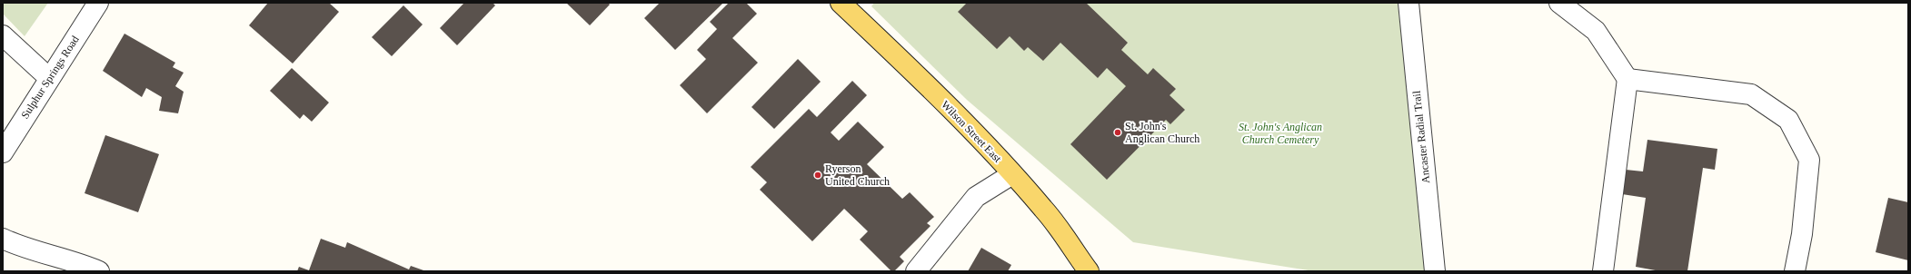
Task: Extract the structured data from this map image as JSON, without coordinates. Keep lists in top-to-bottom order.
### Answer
{
  "streets": {
    "main road": ["Wilson Street East"],
    "street": ["Sulphur Springs Road", "Ancaster Radial Trail"]
  },
  "parks": ["St. John's Anglican Church Cemetery"],
  "places": ["St. John's Anglican Church", "Ryerson United Church"]
}
